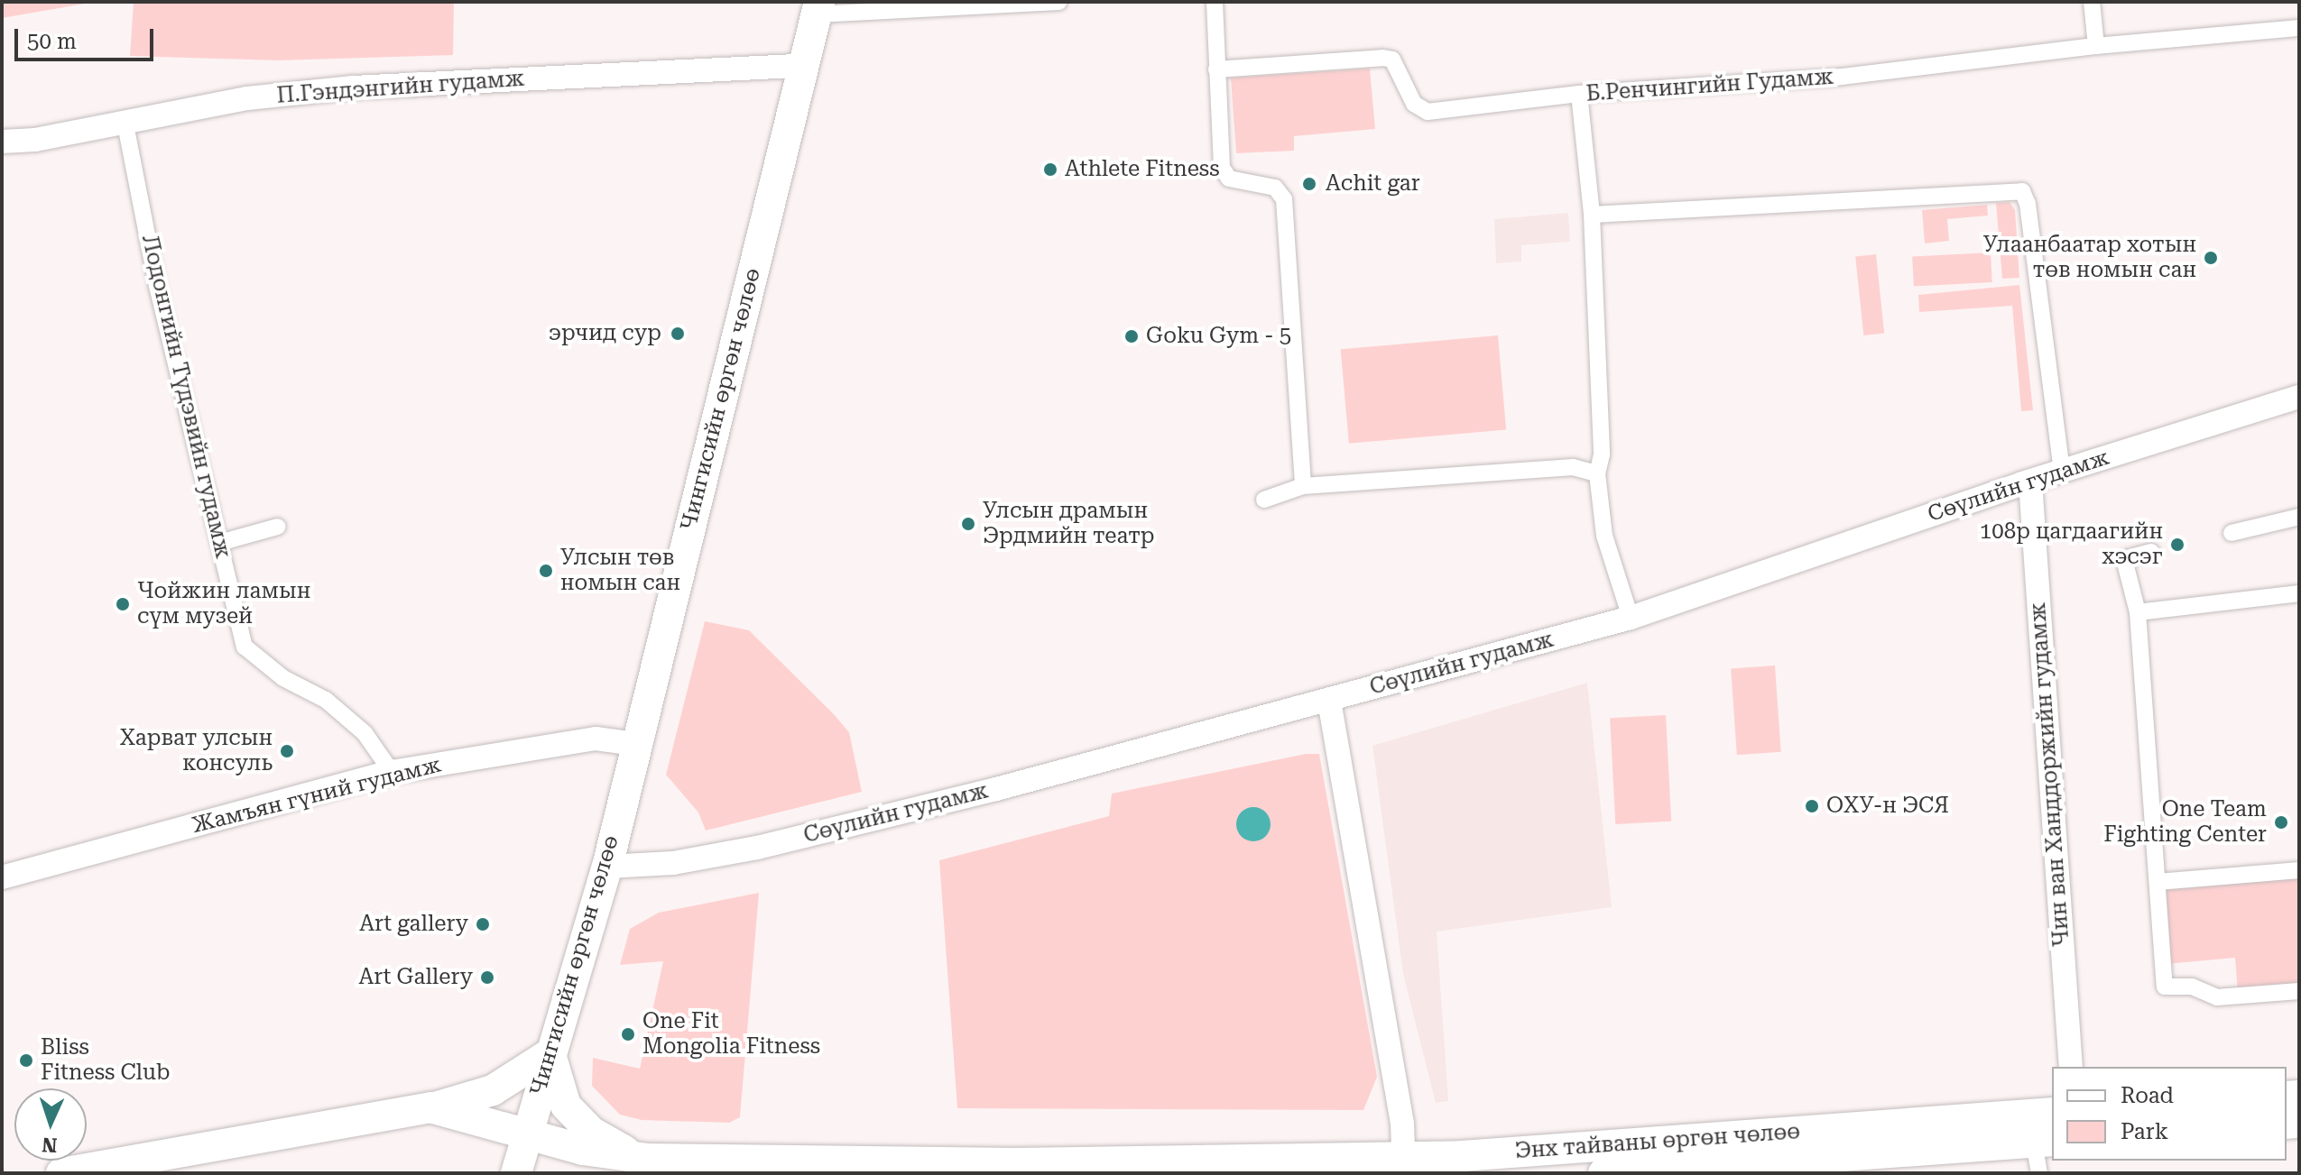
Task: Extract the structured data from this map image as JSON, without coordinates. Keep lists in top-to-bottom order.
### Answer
{
  "streets": {
    "highway": ["Чингисийн өргөн чөлөө", "Энх тайваны өргөн чөлөө"],
    "main road": [
      "П.Гэндэнгийн гудамж",
      "Сөүлийн гудамж",
      "Чин ван Ханддоржийн гудамж",
      "Жамъян гүний гудамж"
    ],
    "street": ["Б.Ренчингийн Гудамж", "Лодонгийн Түдэвийн гудамж"]
  },
  "crossings": [
    ["П.Гэндэнгийн гудамж", "Лодонгийн Түдэвийн гудамж"],
    ["П.Гэндэнгийн гудамж", "Чингисийн өргөн чөлөө"],
    ["Лодонгийн Түдэвийн гудамж", "Жамъян гүний гудамж"],
    ["Чингисийн өргөн чөлөө", "Сөүлийн гудамж"],
    ["Чингисийн өргөн чөлөө", "Жамъян гүний гудамж"],
    ["Чингисийн өргөн чөлөө", "Энх тайваны өргөн чөлөө"],
    ["Сөүлийн гудамж", "Чин ван Ханддоржийн гудамж"]
  ],
  "places": [
    "Athlete Fitness",
    "Achit gar",
    "Улаанбаатар хотын төв номын сан",
    "эрчид сур",
    "Goku Gym - 5",
    "Улсын драмын Эрдмийн театр",
    "108р цагдаагийн хэсэг",
    "Улсын төв номын сан",
    "Чойжин ламын сүм музей",
    "Харват улсын консуль",
    "ОХУ-н ЭСЯ",
    "One Team Fighting Center",
    "Art gallery",
    "Art Gallery",
    "One Fit Mongolia Fitness",
    "Bliss Fitness Club"
  ],
  "legend": ["Road", "Park"],
  "scale_bar": "50 m",
  "north": "bottom"
}
